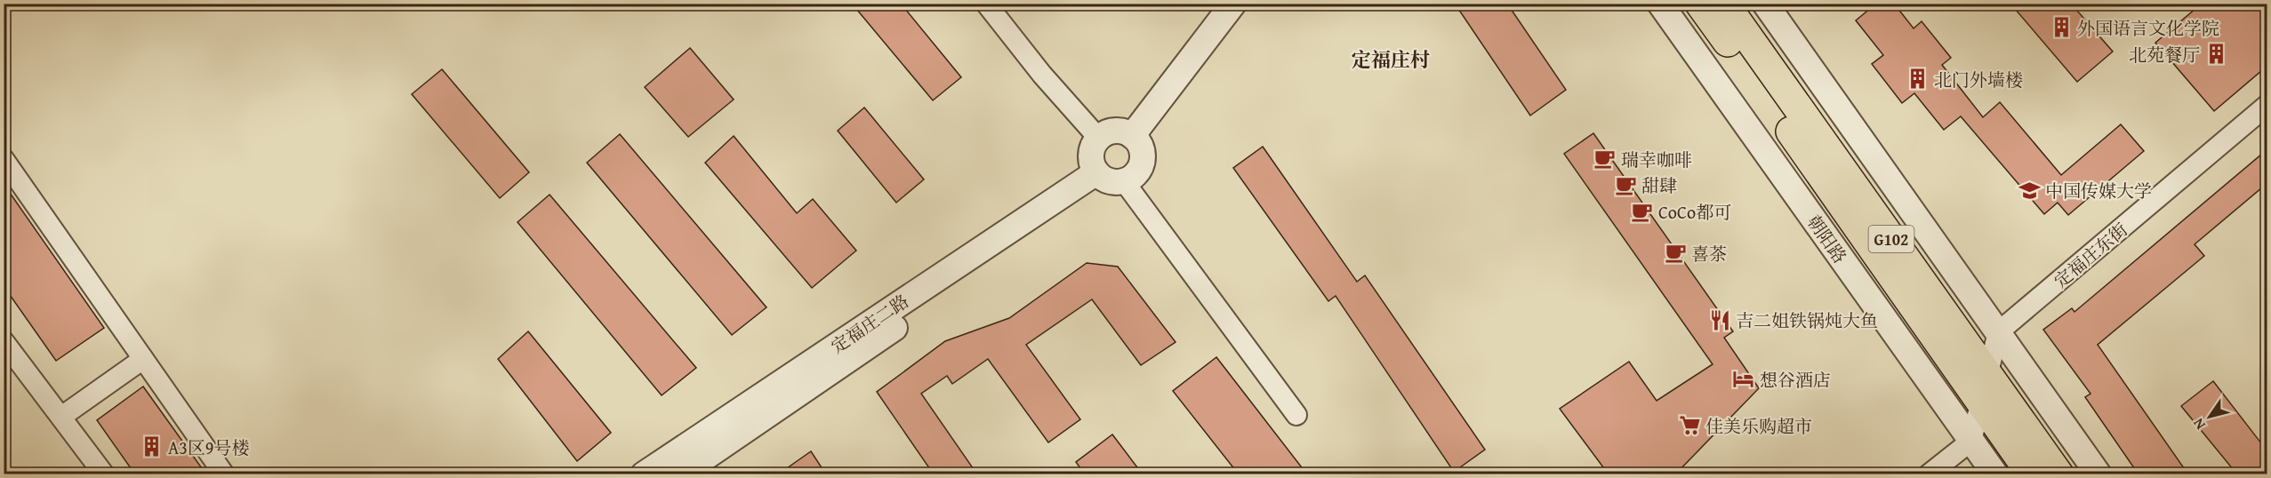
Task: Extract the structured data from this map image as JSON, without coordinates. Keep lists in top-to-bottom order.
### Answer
{
  "streets": {
    "highway": ["朝阳路", "G102"],
    "street": ["定福庄东街", "定福庄二路"]
  },
  "districts": ["定福庄村"],
  "places": {
    "building": [
      "外国语言文化学院",
      "北苑餐厅",
      "北门外墙楼",
      "A3区9号楼"
    ],
    "cafe": [
      "瑞幸咖啡",
      "甜肆",
      "CoCo都可",
      "喜茶"
    ],
    "school or university": ["中国传媒大学"],
    "restaurant": ["吉二姐铁锅炖大鱼"],
    "hotel": ["想谷酒店"],
    "supermarket": ["佳美乐购超市"]
  },
  "north": "bottom left"
}
